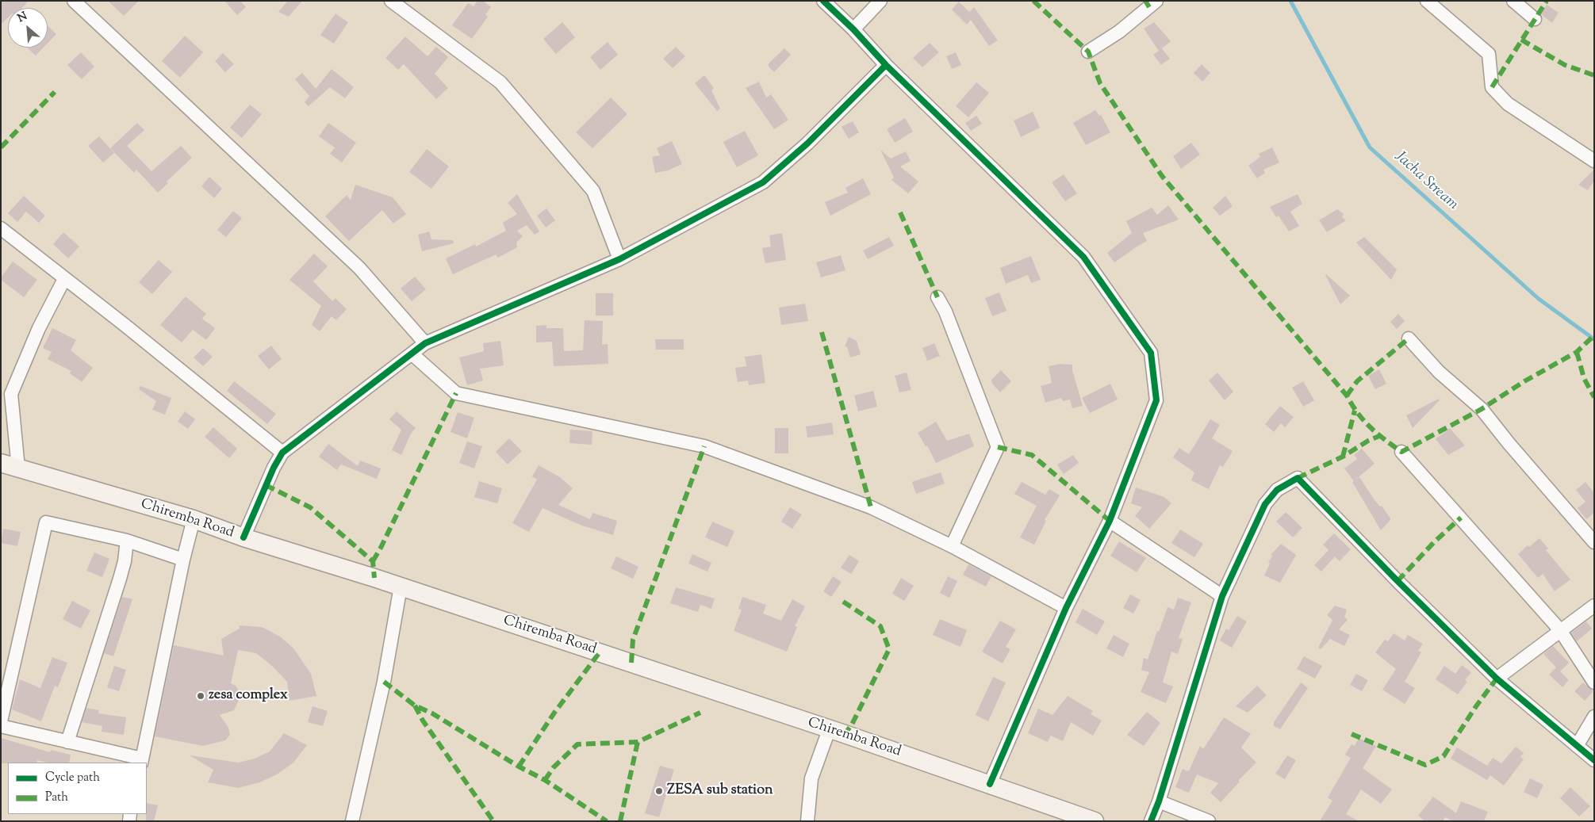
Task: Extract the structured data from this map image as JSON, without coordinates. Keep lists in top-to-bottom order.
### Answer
{
  "streets": {
    "main road": ["Chiremba Road"]
  },
  "water": ["Jacha Stream"],
  "places": ["zesa complex", "ZESA sub station"],
  "legend": ["Cycle path", "Path"],
  "north": "top left"
}
